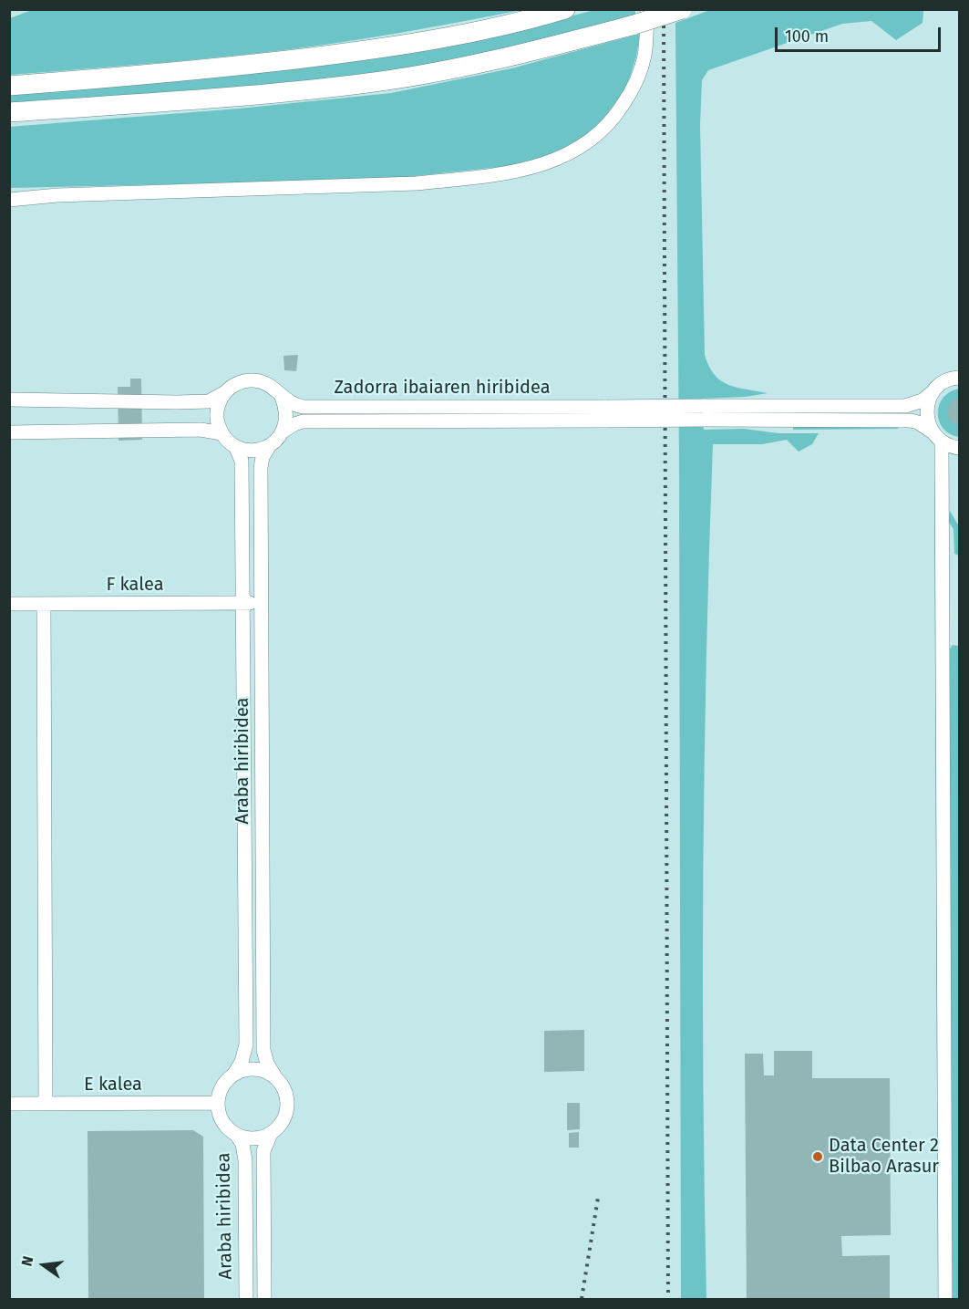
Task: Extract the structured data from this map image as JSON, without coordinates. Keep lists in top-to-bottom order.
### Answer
{
  "streets": {
    "street": [
      "Zadorra ibaiaren hiribidea",
      "F kalea",
      "Araba hiribidea",
      "E kalea"
    ]
  },
  "crossings": [
    ["Zadorra ibaiaren hiribidea", "Araba hiribidea"],
    ["F kalea", "Araba hiribidea"],
    ["Araba hiribidea", "E kalea"]
  ],
  "places": ["Data Center 2 Bilbao Arasur"],
  "scale_bar": "100 m",
  "north": "left"
}
